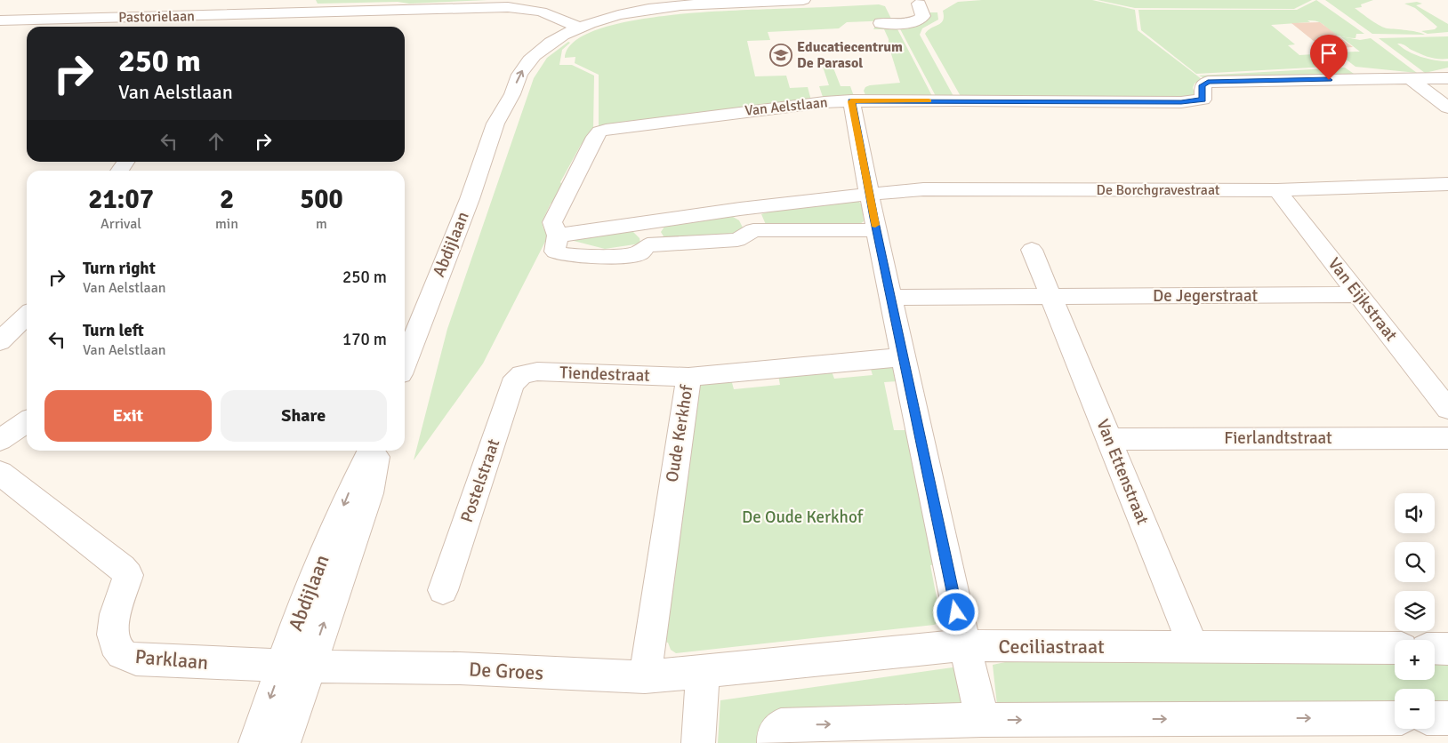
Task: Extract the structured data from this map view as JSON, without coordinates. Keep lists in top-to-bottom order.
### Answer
{
  "streets": {
    "street": [
      "Pastorielaan",
      "Van Aelstlaan",
      "De Borchgravestraat",
      "Abdijlaan",
      "De Jegerstraat",
      "Van Eijkstraat",
      "Tiendestraat",
      "Oude Kerkhof",
      "Fierlandtstraat",
      "Van Ettenstraat",
      "Postelstraat",
      "Ceciliastraat",
      "Parklaan",
      "De Groes"
    ]
  },
  "crossings": [
    ["Pastorielaan", "Abdijlaan"],
    ["Van Aelstlaan", "De Borchgravestraat"],
    ["De Borchgravestraat", "Van Eijkstraat"],
    ["Abdijlaan", "Parklaan"],
    ["Abdijlaan", "De Groes"],
    ["De Jegerstraat", "Van Eijkstraat"],
    ["De Jegerstraat", "Van Ettenstraat"],
    ["Tiendestraat", "Oude Kerkhof"],
    ["Tiendestraat", "Postelstraat"],
    ["Oude Kerkhof", "De Groes"],
    ["Fierlandtstraat", "Van Ettenstraat"],
    ["Van Ettenstraat", "Ceciliastraat"],
    ["Ceciliastraat", "De Groes"],
    ["Parklaan", "De Groes"]
  ],
  "parks": ["De Oude Kerkhof"],
  "places": {
    "school or university": ["Educatiecentrum De Parasol"]
  },
  "page": {
    "turn": ["250 m", "Van Aelstlaan"],
    "eta": [
      "21:07",
      "Arrival",
      "2",
      "min",
      "500",
      "m"
    ],
    "list": [
      {
        "name": "Turn right",
        "note": "Van Aelstlaan",
        "value": "250 m"
      },
      {
        "name": "Turn left",
        "note": "Van Aelstlaan",
        "value": "170 m"
      }
    ],
    "buttons": ["Exit", "Share"],
    "map_buttons": ["+", "−"]
  }
}
